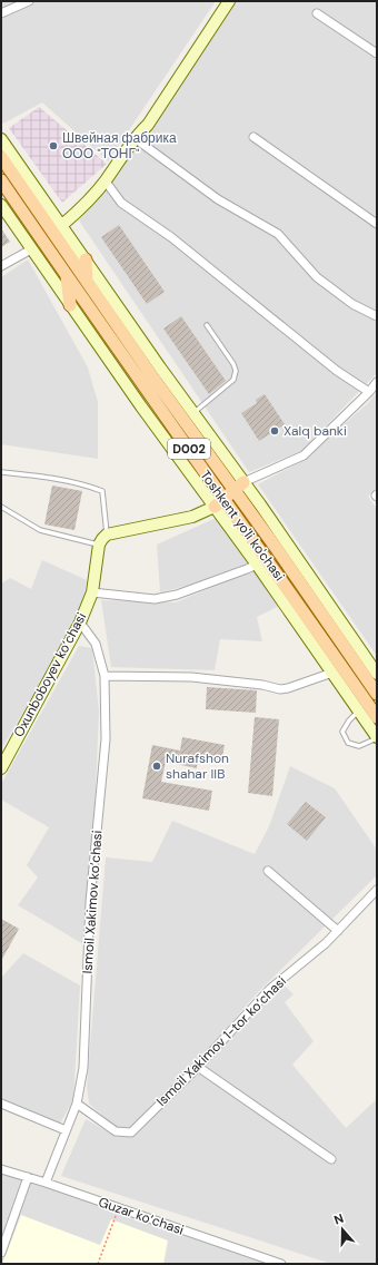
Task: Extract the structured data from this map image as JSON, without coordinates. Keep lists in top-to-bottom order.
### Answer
{
  "streets": {
    "main road": ["D002", "Toshkent yo'li ko'chasi"],
    "street": [
      "Oxunboboyev ko‘chasi",
      "Ismoil Xakimov ko‘chasi",
      "Ismoil Xakimov 1-tor ko‘chasi",
      "Guzar ko‘chasi"
    ]
  },
  "crossings": [
    ["Oxunboboyev ko‘chasi", "Ismoil Xakimov ko‘chasi"],
    ["Ismoil Xakimov ko‘chasi", "Ismoil Xakimov 1-tor ko‘chasi"],
    ["Ismoil Xakimov ko‘chasi", "Guzar ko‘chasi"]
  ],
  "places": ["Швейная фабрика ООО \"ТОНГ\"", "Xalq banki", "Nurafshon shahar IIB"],
  "north": "top"
}
